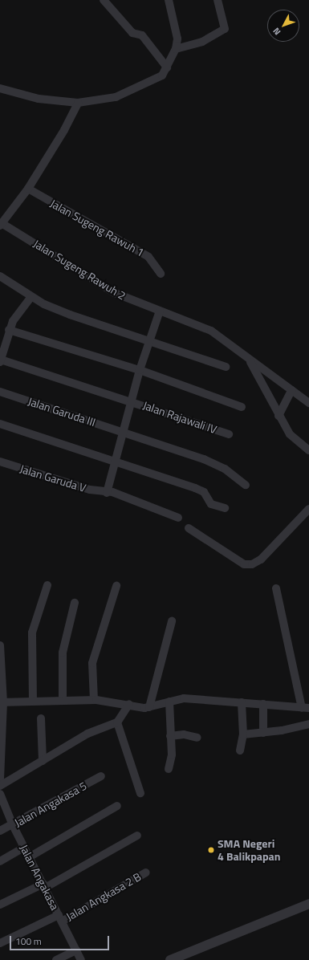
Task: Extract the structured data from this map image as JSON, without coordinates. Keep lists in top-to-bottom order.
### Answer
{
  "streets": {
    "street": [
      "Jalan Sugeng Rawuh 1",
      "Jalan Sugeng Rawuh 2",
      "Jalan Garuda III",
      "Jalan Rajawali IV",
      "Jalan Garuda V",
      "Jalan Angakasa 5",
      "Jalan Angakasa",
      "Jalan Angkasa 2 B"
    ]
  },
  "crossings": [
    ["Jalan Angakasa 5", "Jalan Angakasa"],
    ["Jalan Angakasa", "Jalan Angkasa 2 B"]
  ],
  "places": ["SMA Negeri 4 Balikpapan"],
  "scale_bar": "100 m",
  "north": "bottom left"
}
